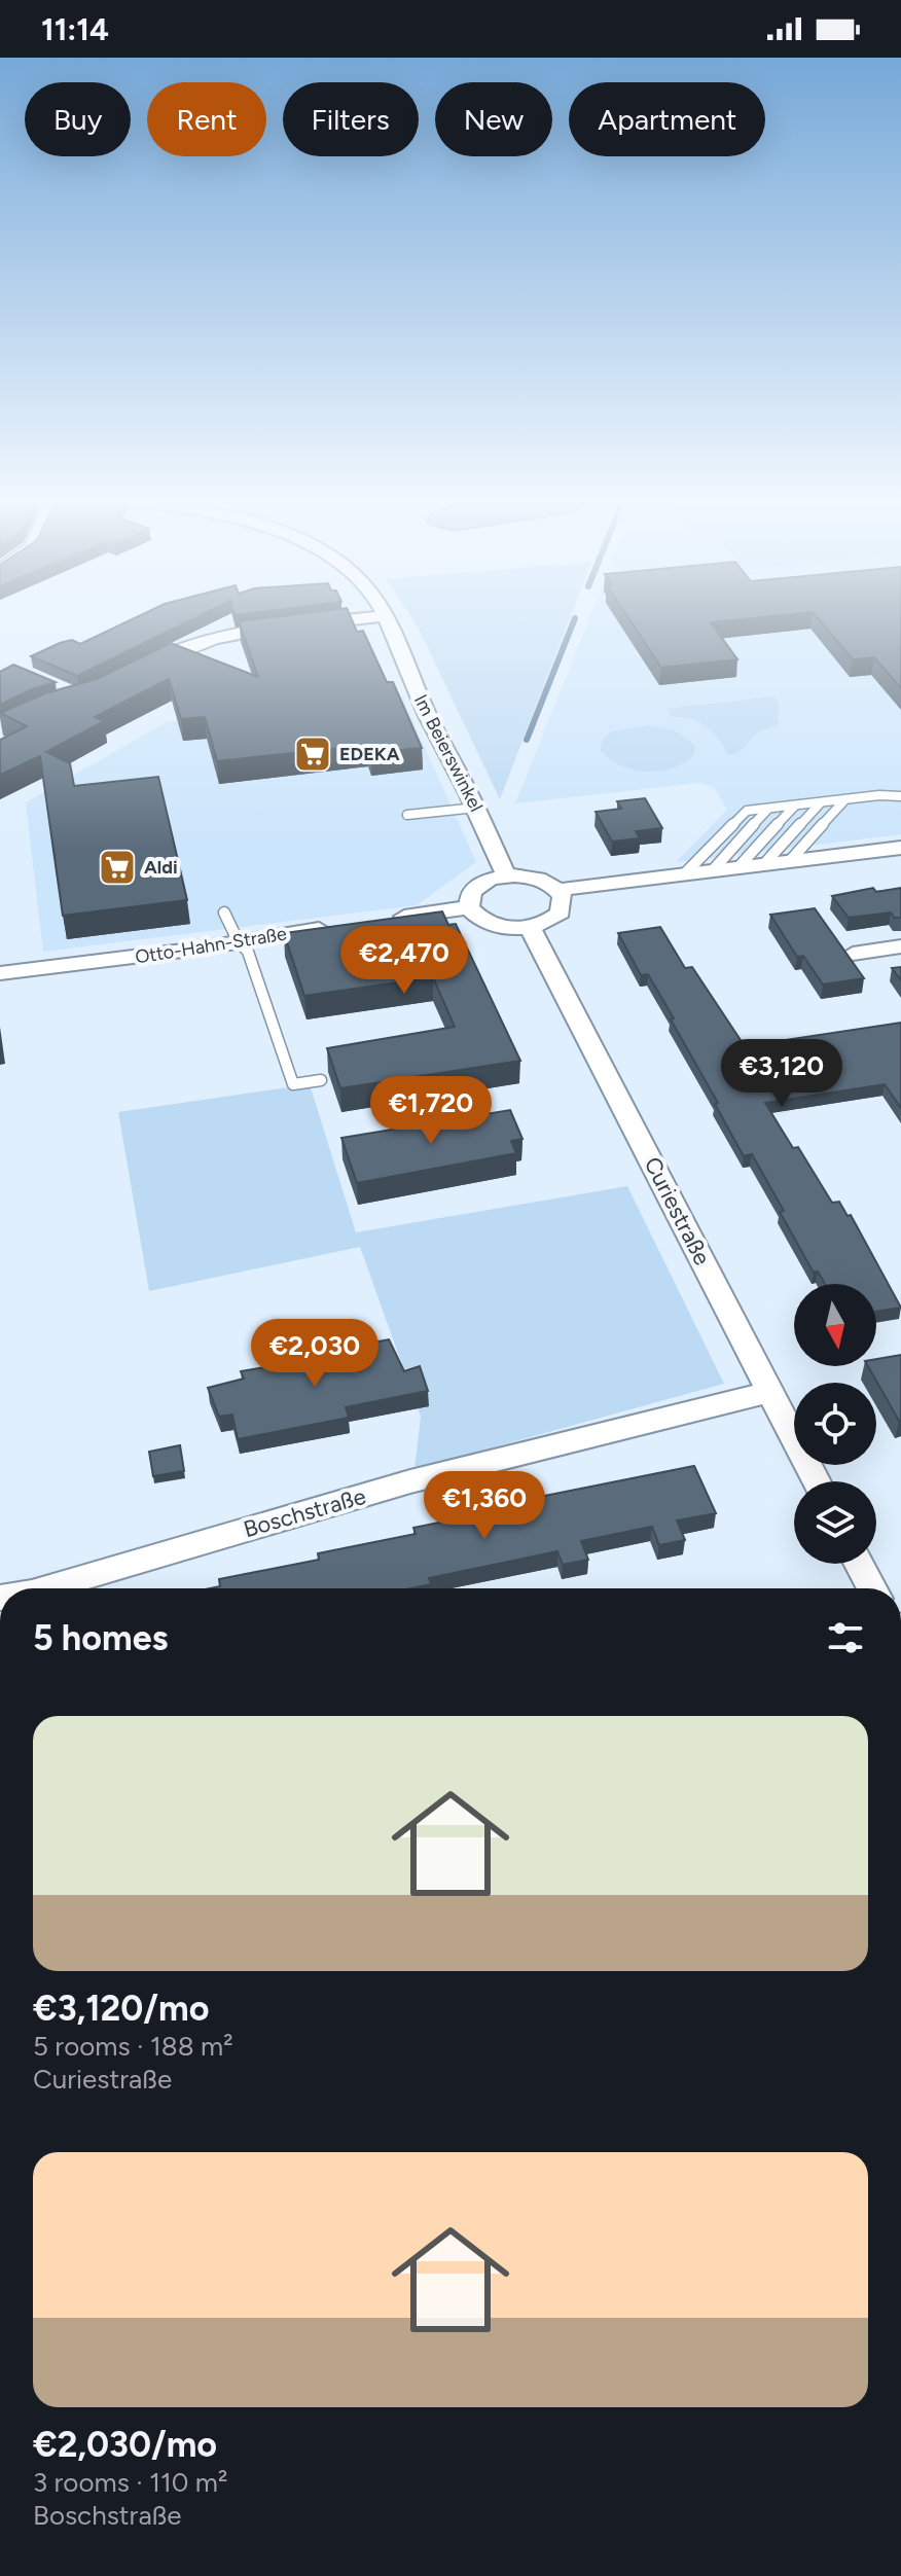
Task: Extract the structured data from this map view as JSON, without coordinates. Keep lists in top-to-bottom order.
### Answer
{
  "streets": {
    "street": [
      "Im Beierswinkel",
      "Otto-Hahn-Straße",
      "Curiestraße",
      "Boschstraße"
    ]
  },
  "crossings": [
    ["Curiestraße", "Boschstraße"]
  ],
  "places": {
    "supermarket": ["EDEKA", "Aldi"]
  },
  "north": "bottom",
  "page": {
    "status": "11:14",
    "chip": [
      "Buy",
      "Rent",
      "Filters",
      "New",
      "Apartment"
    ],
    "price": [
      "€2,470",
      "€3,120",
      "€1,720",
      "€2,030",
      "€1,360"
    ],
    "heading": "5 homes",
    "list": [
      {
        "name": "€3,120/mo",
        "note": "5 rooms · 188 m² · Curiestraße"
      },
      {
        "name": "€2,030/mo",
        "note": "3 rooms · 110 m² · Boschstraße"
      }
    ]
  }
}
